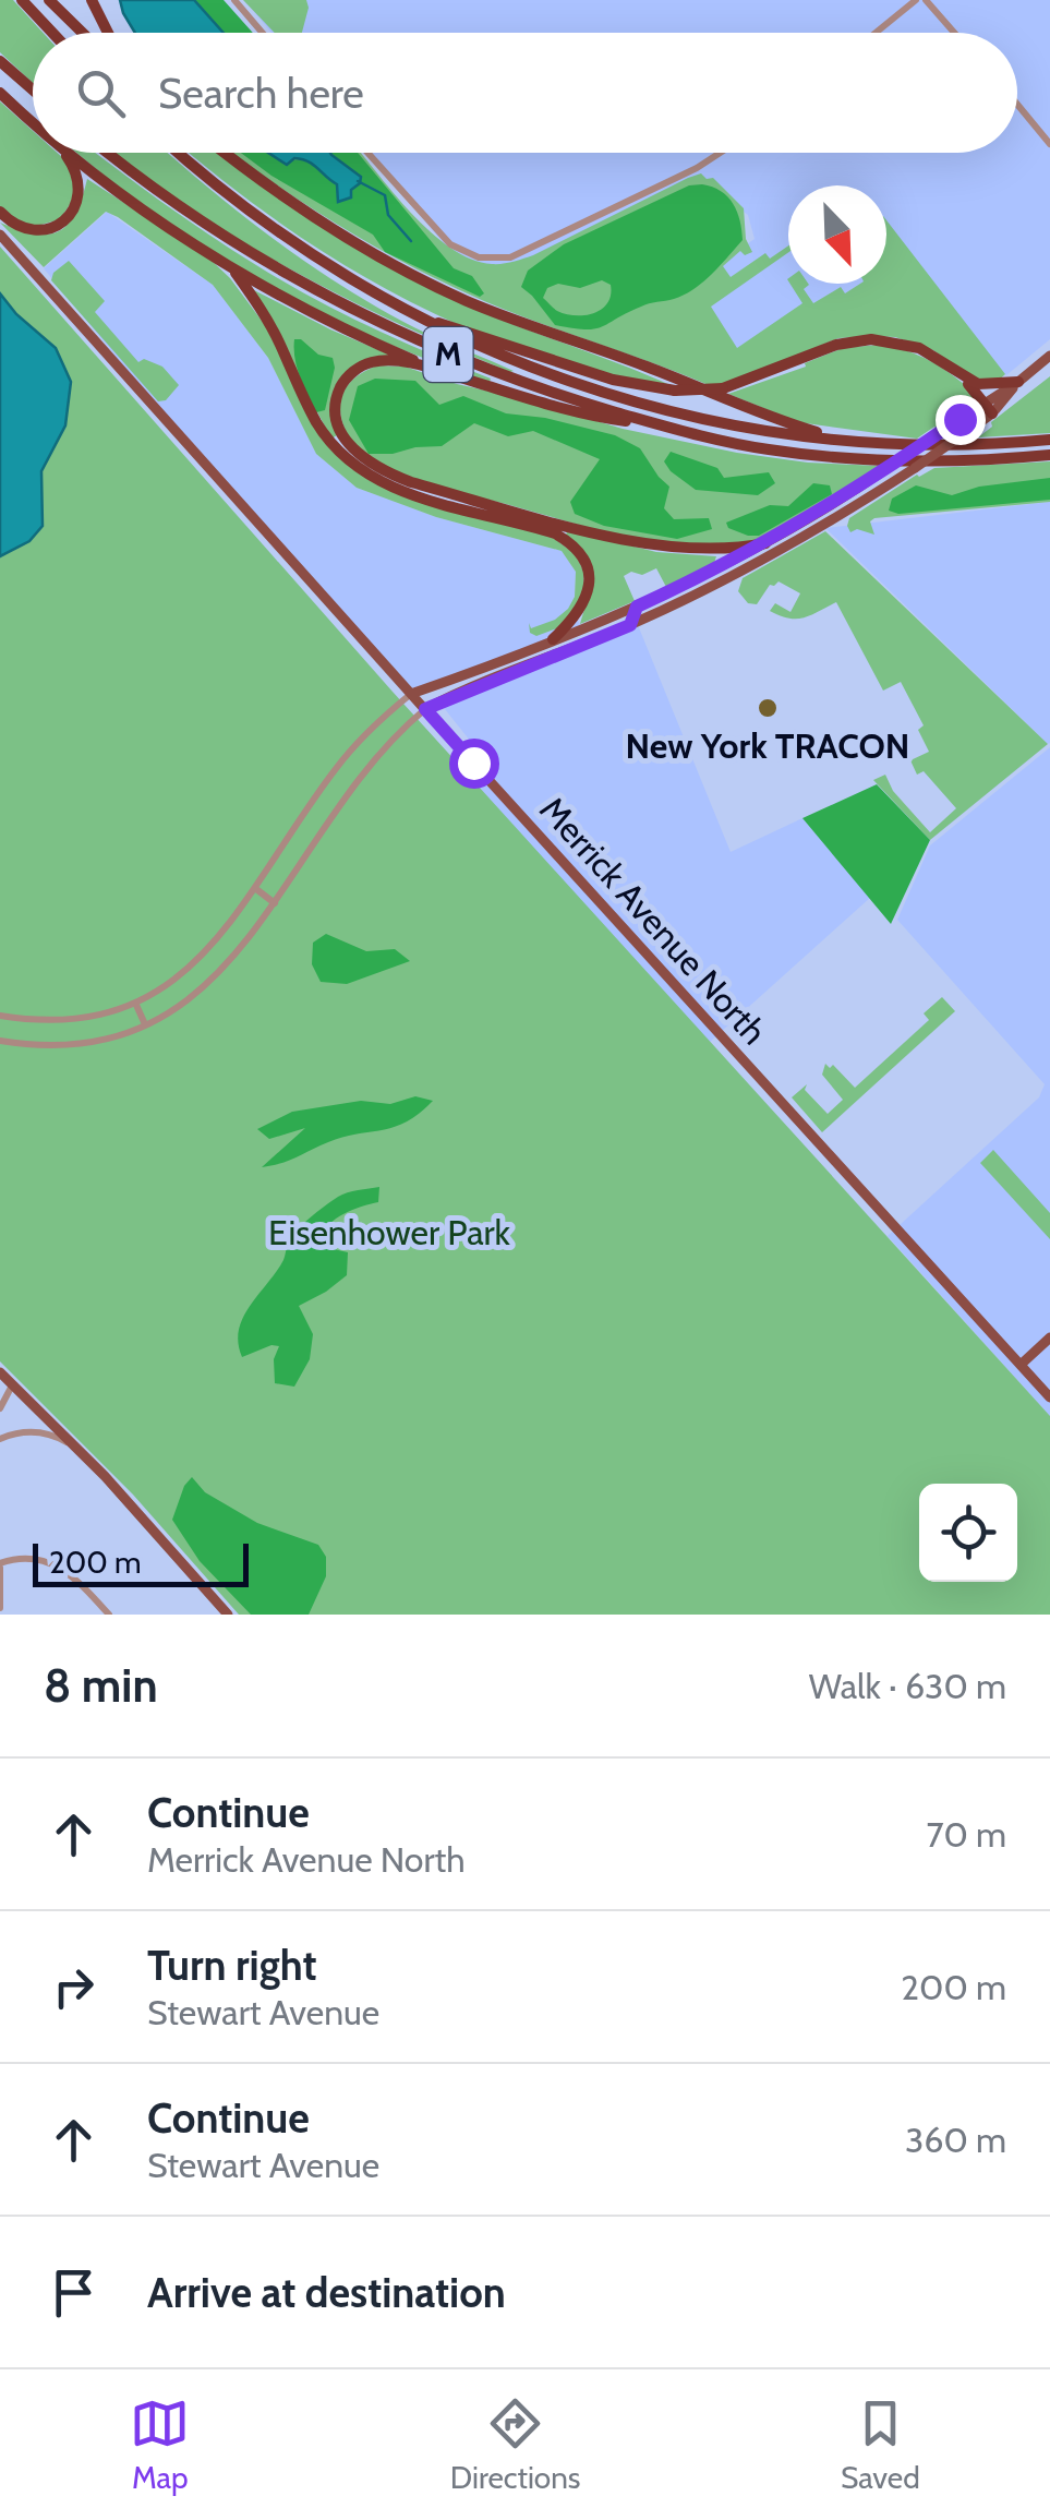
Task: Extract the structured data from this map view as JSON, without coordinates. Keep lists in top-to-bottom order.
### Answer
{
  "streets": {
    "highway": ["M"],
    "main road": ["Merrick Avenue North"]
  },
  "parks": ["Eisenhower Park"],
  "places": ["New York TRACON"],
  "scale_bar": "200 m",
  "north": "bottom right",
  "page": {
    "search": "Search here",
    "scale": "200 m",
    "heading": ["8 min", "Walk · 630 m"],
    "list": [
      ["Continue", "Merrick Avenue North", "70 m"],
      ["Turn right", "Stewart Avenue", "200 m"],
      ["Continue", "Stewart Avenue", "360 m"],
      "Arrive at destination"
    ],
    "nav": ["Map", "Directions", "Saved"]
  }
}
